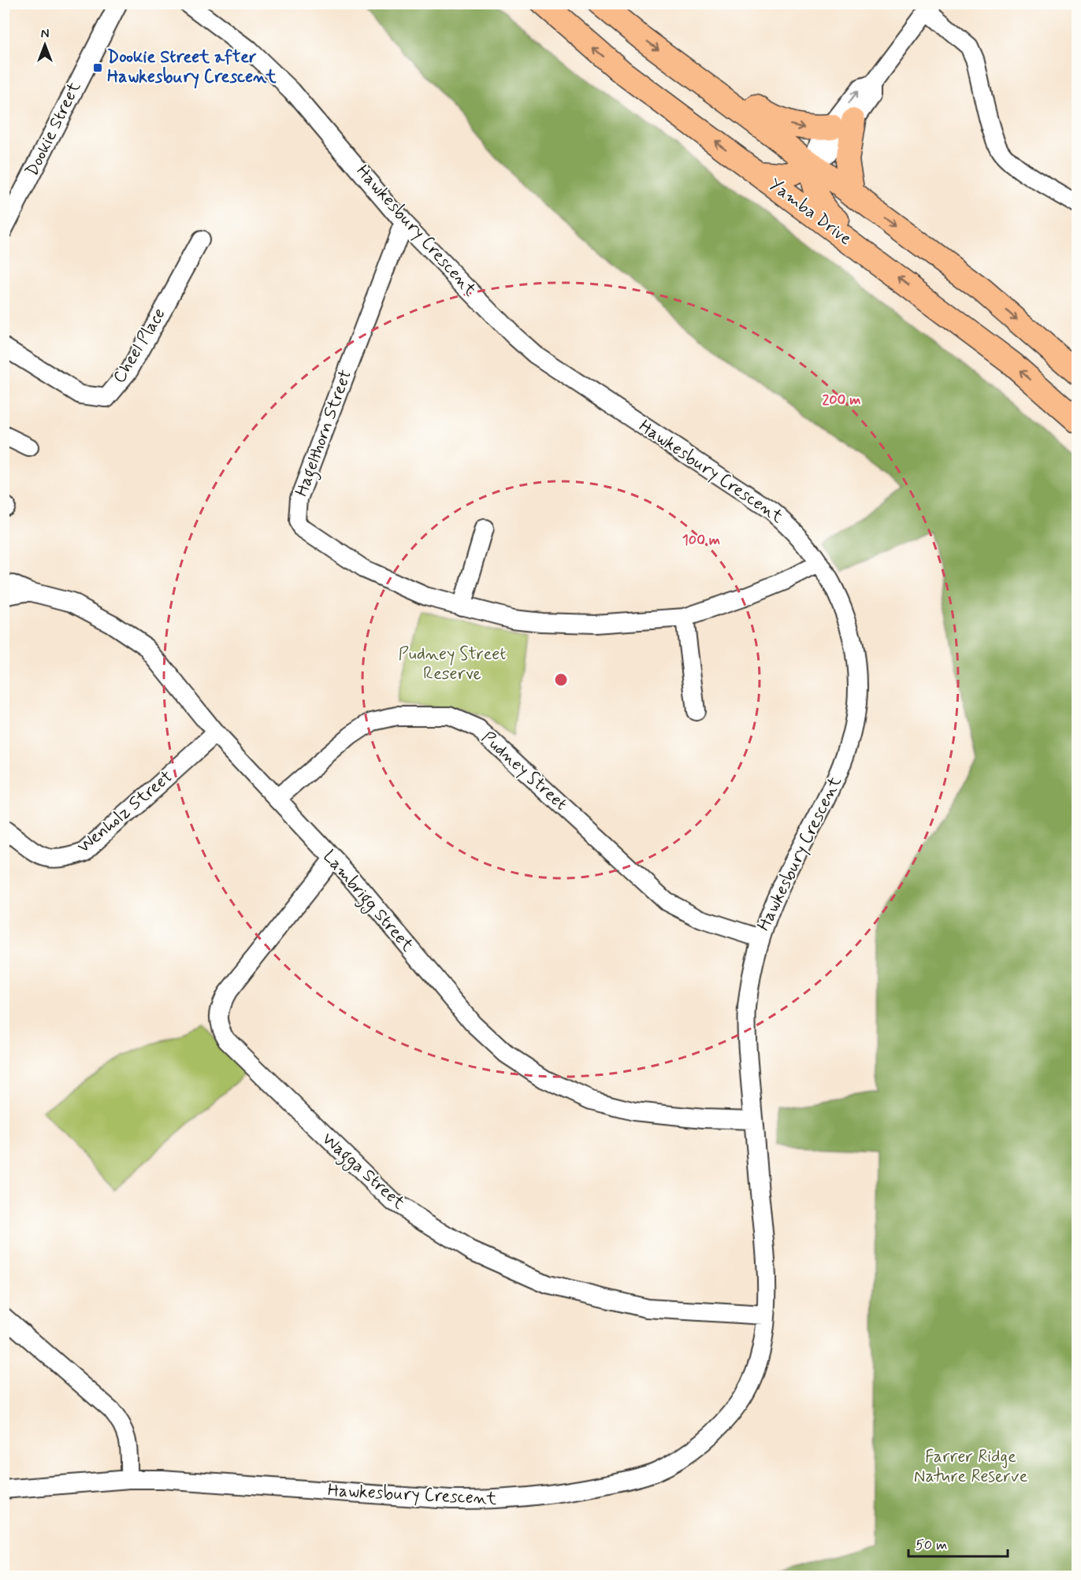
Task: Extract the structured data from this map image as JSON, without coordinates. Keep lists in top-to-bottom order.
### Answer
{
  "streets": {
    "main road": ["Yamba Drive"],
    "street": [
      "Dookie Street",
      "Hawkesbury Crescent",
      "Cheel Place",
      "Hagelthorn Street",
      "Pudney Street",
      "Wenholz Street",
      "Lambrigg Street",
      "Wagga Street"
    ]
  },
  "crossings": [
    ["Hawkesbury Crescent", "Hagelthorn Street"],
    ["Hawkesbury Crescent", "Pudney Street"],
    ["Hawkesbury Crescent", "Lambrigg Street"],
    ["Hawkesbury Crescent", "Wagga Street"],
    ["Pudney Street", "Lambrigg Street"],
    ["Wenholz Street", "Lambrigg Street"],
    ["Lambrigg Street", "Wagga Street"]
  ],
  "parks": ["Pudney Street Reserve", "Farrer Ridge Nature Reserve"],
  "places": {
    "transit": ["Dookie Street after Hawkesbury Crescent"]
  },
  "scale_bar": "50 m",
  "north": "top",
  "rings": ["200 m", "100 m"]
}
